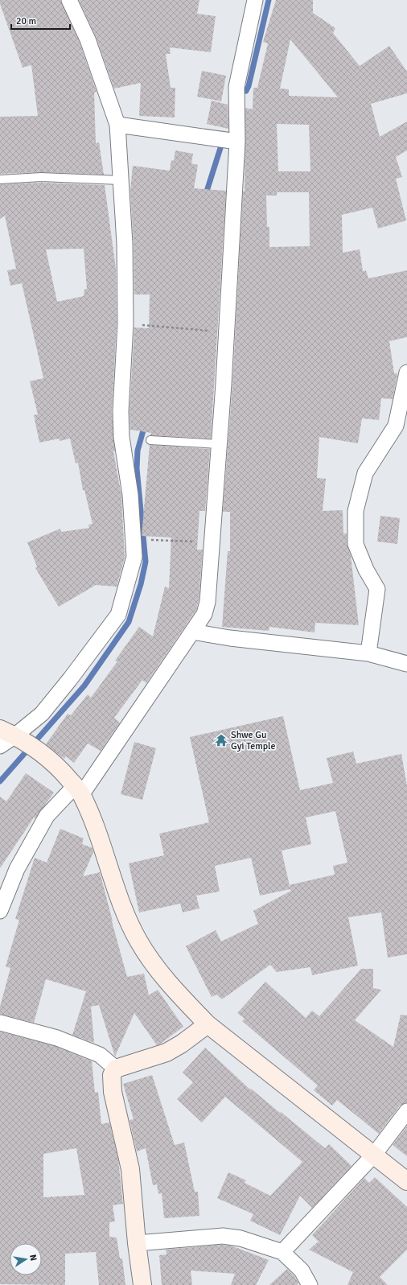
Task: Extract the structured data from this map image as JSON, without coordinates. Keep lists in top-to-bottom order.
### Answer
{
  "places": {
    "temple": ["Shwe Gu Gyi Temple"]
  },
  "scale_bar": "20 m",
  "north": "right"
}
